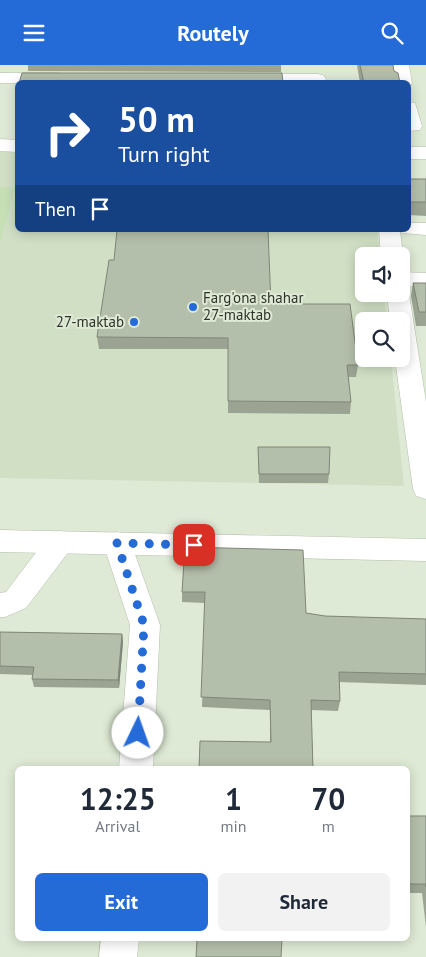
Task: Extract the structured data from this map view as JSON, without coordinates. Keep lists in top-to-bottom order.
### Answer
{
  "places": ["Farg'ona shahar 27-maktab", "27-maktab"],
  "page": {
    "header": "Routely",
    "turn": ["50 m", "Turn right"],
    "then": "Then",
    "eta": [
      "12:25",
      "Arrival",
      "1",
      "min",
      "70",
      "m"
    ],
    "buttons": ["Exit", "Share"]
  }
}
